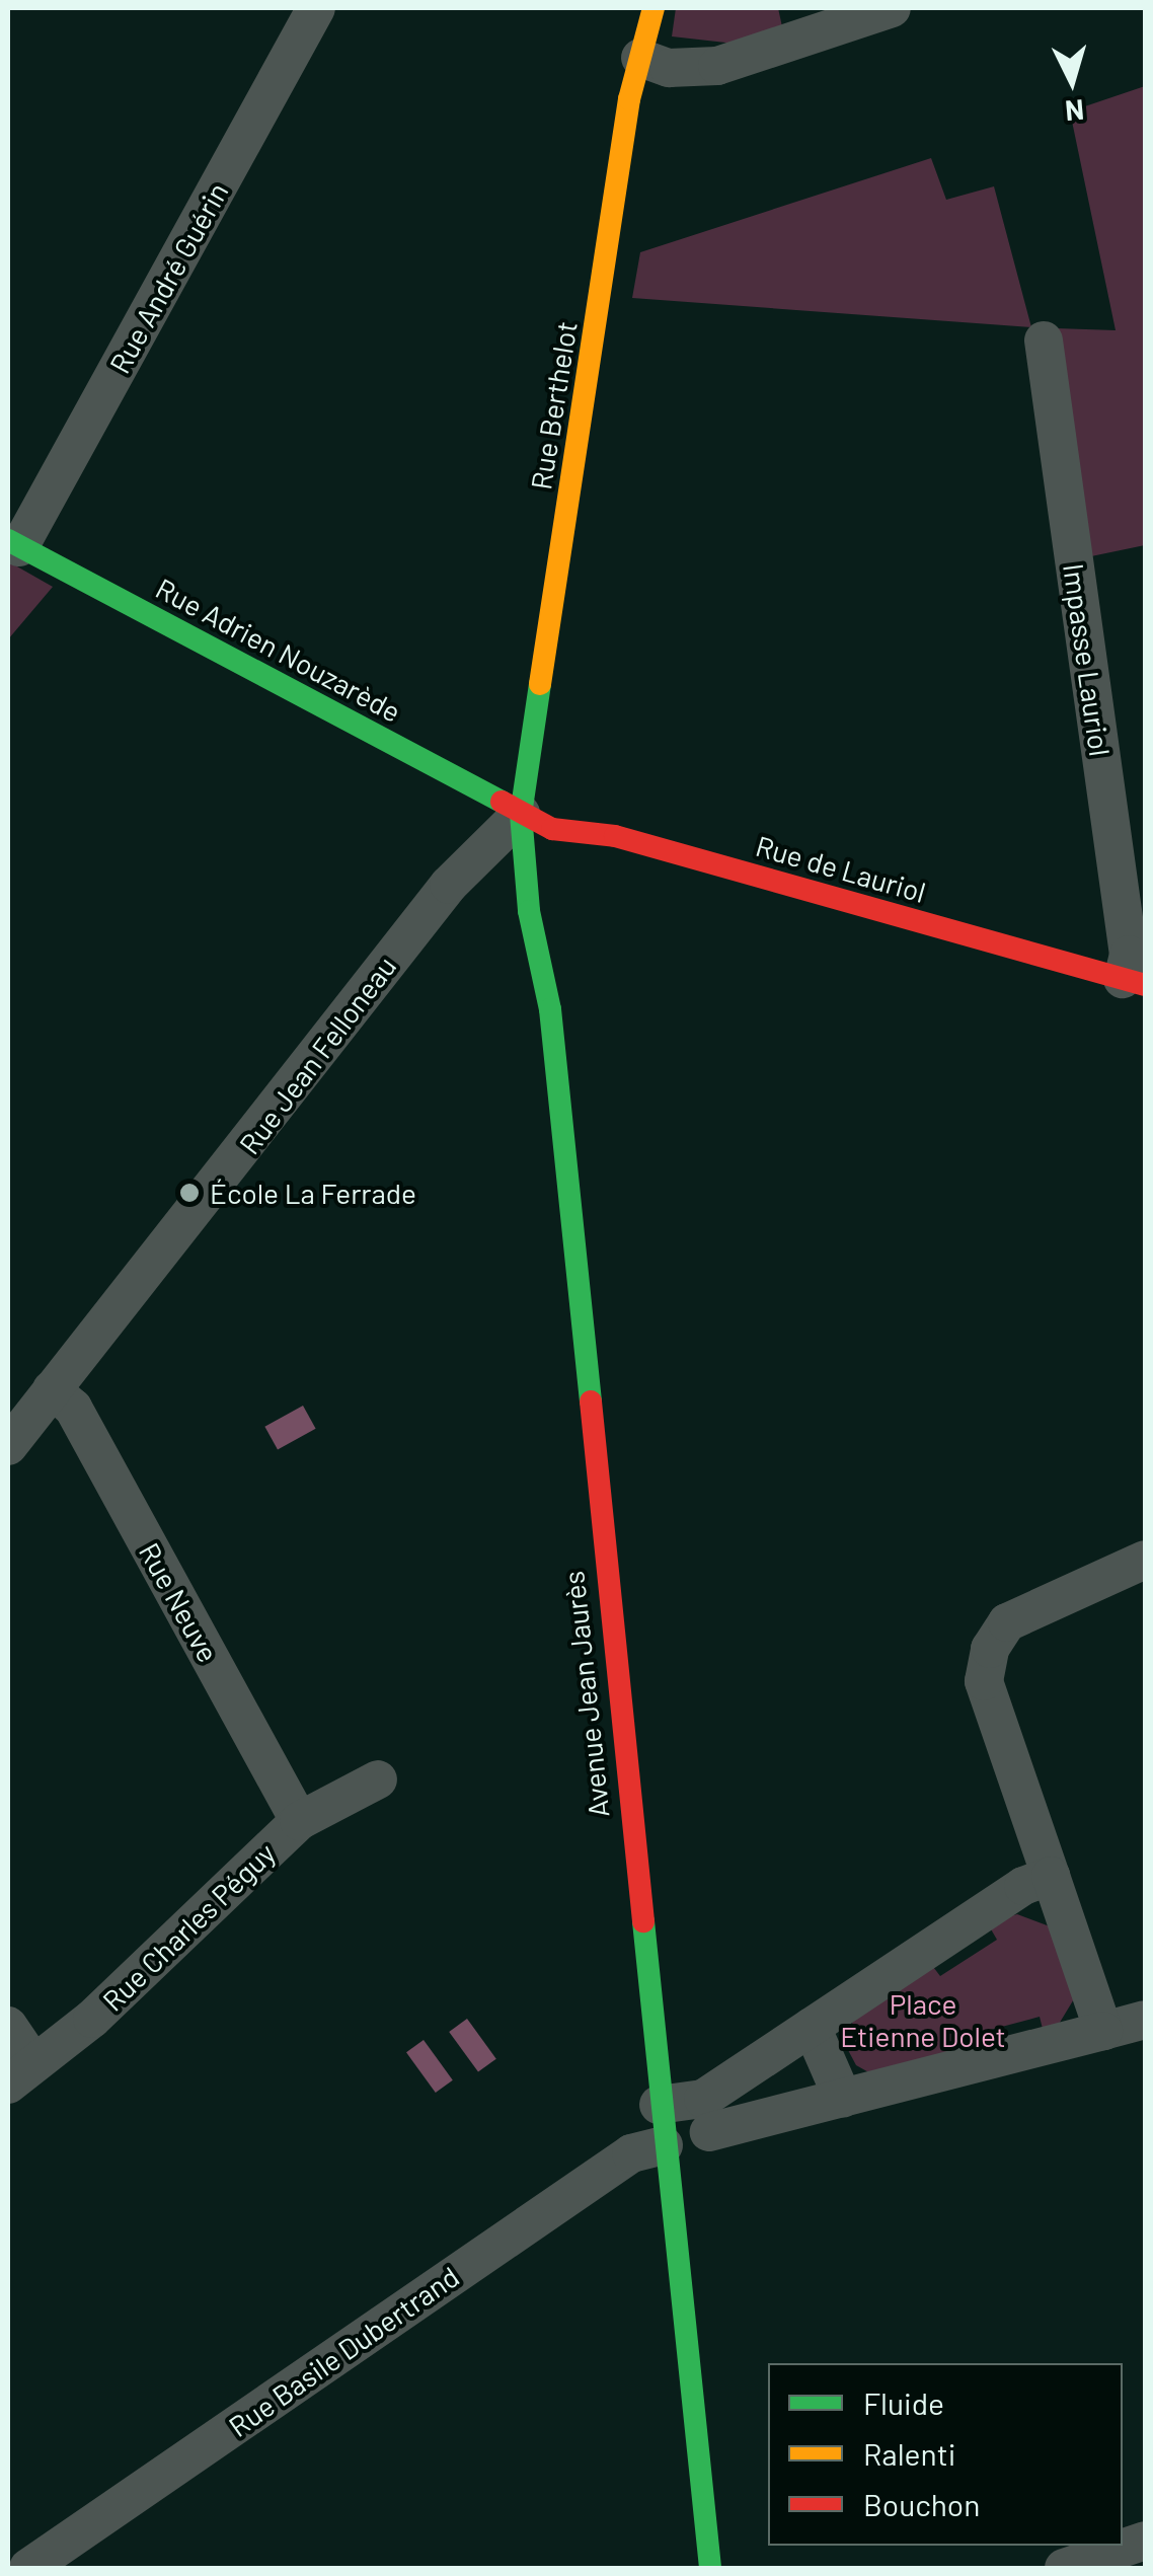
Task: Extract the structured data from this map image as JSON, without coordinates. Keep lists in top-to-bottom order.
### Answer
{
  "streets": {
    "street": [
      "Rue André Guérin",
      "Rue Berthelot",
      "Rue Adrien Nouzarède",
      "Impasse Lauriol",
      "Rue de Lauriol",
      "Rue Jean Felloneau",
      "Rue Neuve",
      "Avenue Jean Jaurès",
      "Rue Charles Péguy",
      "Rue Basile Dubertrand"
    ]
  },
  "crossings": [
    ["Rue André Guérin", "Rue Adrien Nouzarède"],
    ["Rue Berthelot", "Rue Adrien Nouzarède"],
    ["Rue Berthelot", "Rue de Lauriol"],
    ["Rue Berthelot", "Rue Jean Felloneau"],
    ["Rue Berthelot", "Avenue Jean Jaurès"],
    ["Rue Adrien Nouzarède", "Rue de Lauriol"],
    ["Rue Adrien Nouzarède", "Rue Jean Felloneau"],
    ["Rue Adrien Nouzarède", "Avenue Jean Jaurès"],
    ["Impasse Lauriol", "Rue de Lauriol"],
    ["Rue de Lauriol", "Rue Jean Felloneau"],
    ["Rue de Lauriol", "Avenue Jean Jaurès"],
    ["Rue Jean Felloneau", "Rue Neuve"],
    ["Rue Jean Felloneau", "Avenue Jean Jaurès"],
    ["Rue Neuve", "Rue Charles Péguy"],
    ["Avenue Jean Jaurès", "Rue Basile Dubertrand"]
  ],
  "parks": ["Place Etienne Dolet"],
  "places": ["École La Ferrade"],
  "legend": ["Fluide", "Ralenti", "Bouchon"],
  "north": "bottom"
}
